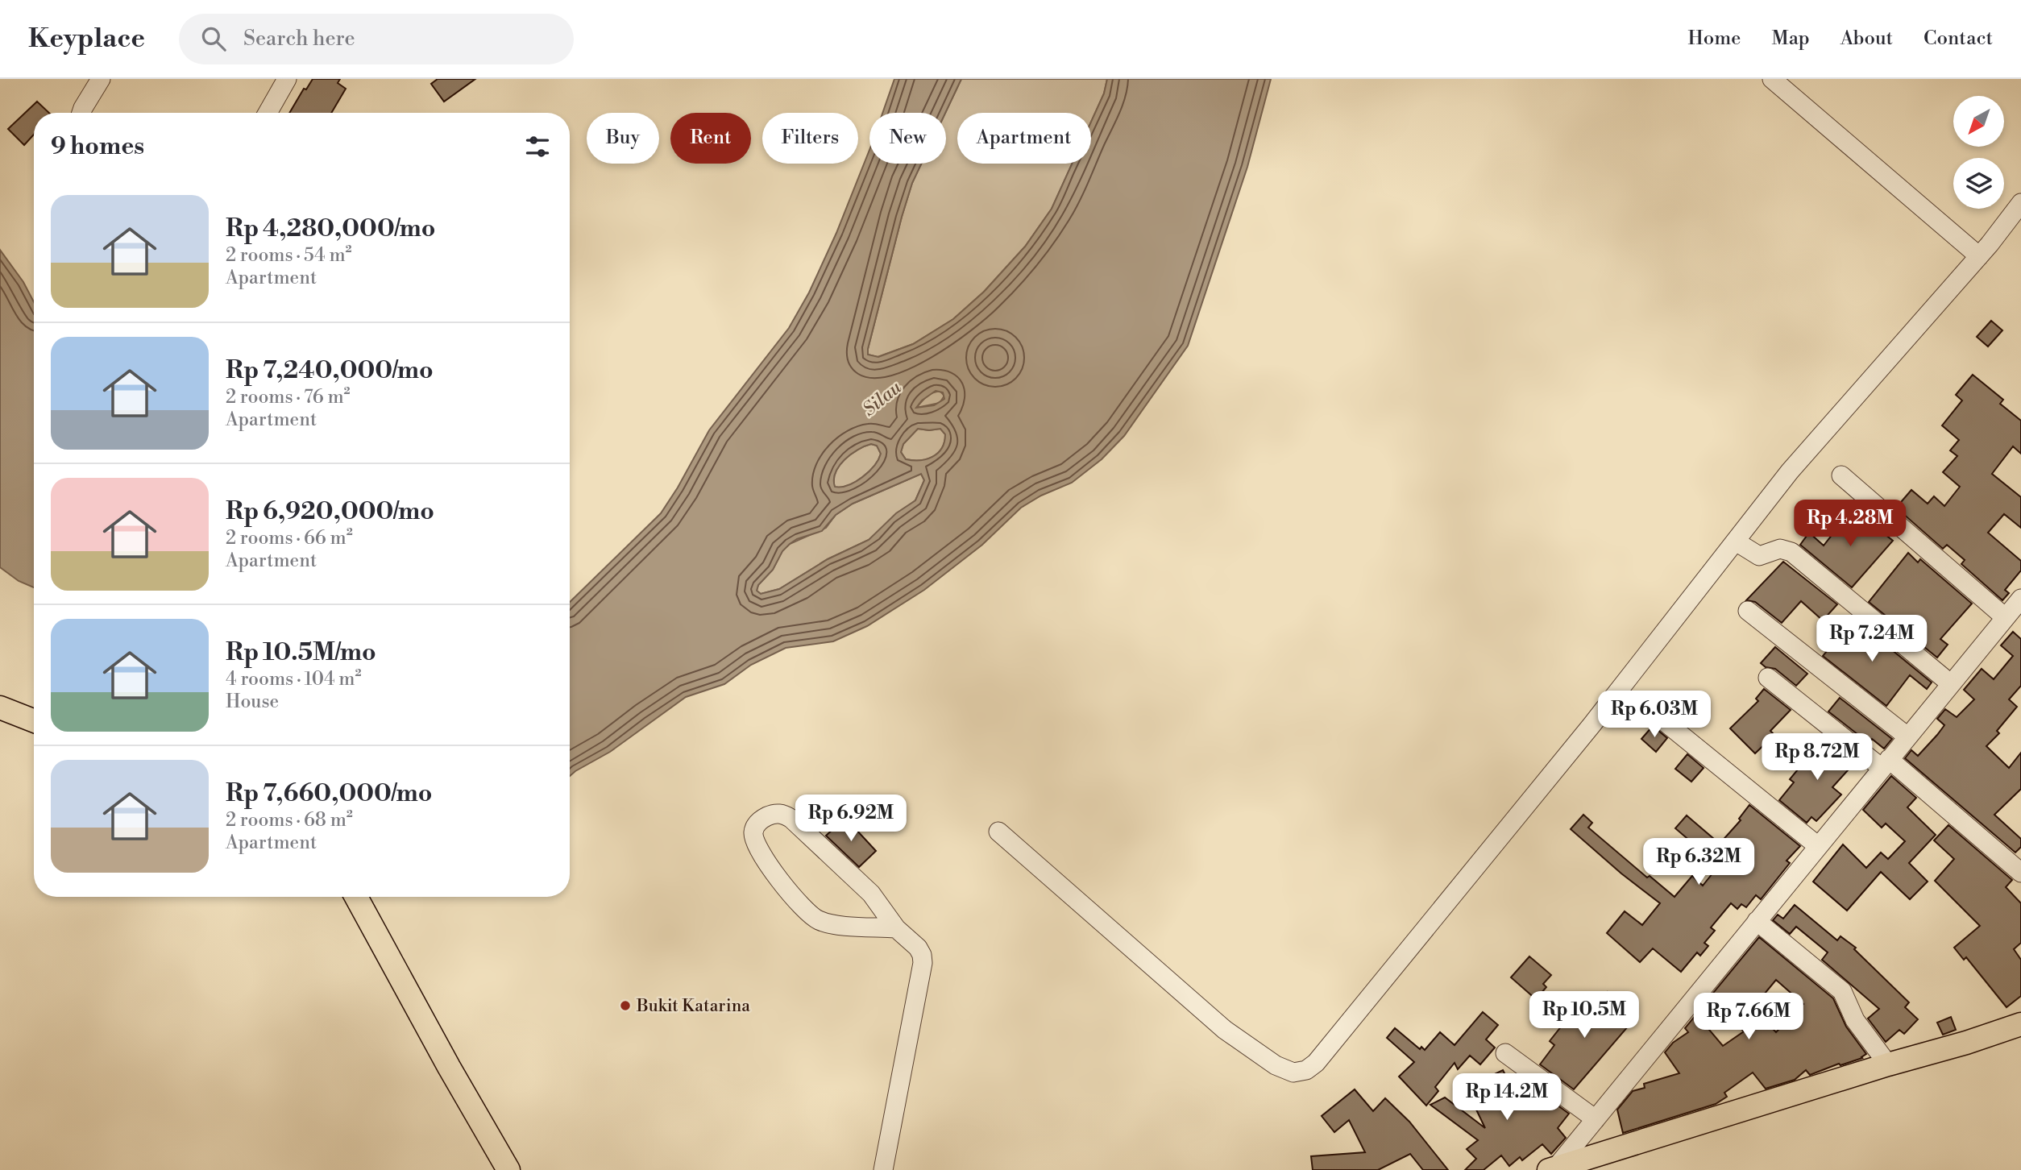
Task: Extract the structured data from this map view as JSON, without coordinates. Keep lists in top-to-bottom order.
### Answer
{
  "water": ["Silau"],
  "places": ["Bukit Katarina"],
  "north": "bottom left",
  "page": {
    "header": "Keyplace",
    "search": "Search here",
    "nav": [
      "Home",
      "Map",
      "About",
      "Contact"
    ],
    "chip": [
      "Buy",
      "Rent",
      "Filters",
      "New",
      "Apartment"
    ],
    "heading": "9 homes",
    "list": [
      {
        "name": "Rp 4,280,000/mo",
        "note": "2 rooms · 54 m² · Apartment"
      },
      {
        "name": "Rp 7,240,000/mo",
        "note": "2 rooms · 76 m² · Apartment"
      },
      {
        "name": "Rp 6,920,000/mo",
        "note": "2 rooms · 66 m² · Apartment"
      },
      {
        "name": "Rp 10.5M/mo",
        "note": "4 rooms · 104 m² · House"
      },
      {
        "name": "Rp 7,660,000/mo",
        "note": "2 rooms · 68 m² · Apartment"
      }
    ],
    "price": [
      "Rp 4.28M",
      "Rp 7.24M",
      "Rp 6.03M",
      "Rp 8.72M",
      "Rp 6.92M",
      "Rp 6.32M",
      "Rp 10.5M",
      "Rp 7.66M",
      "Rp 14.2M"
    ]
  }
}
